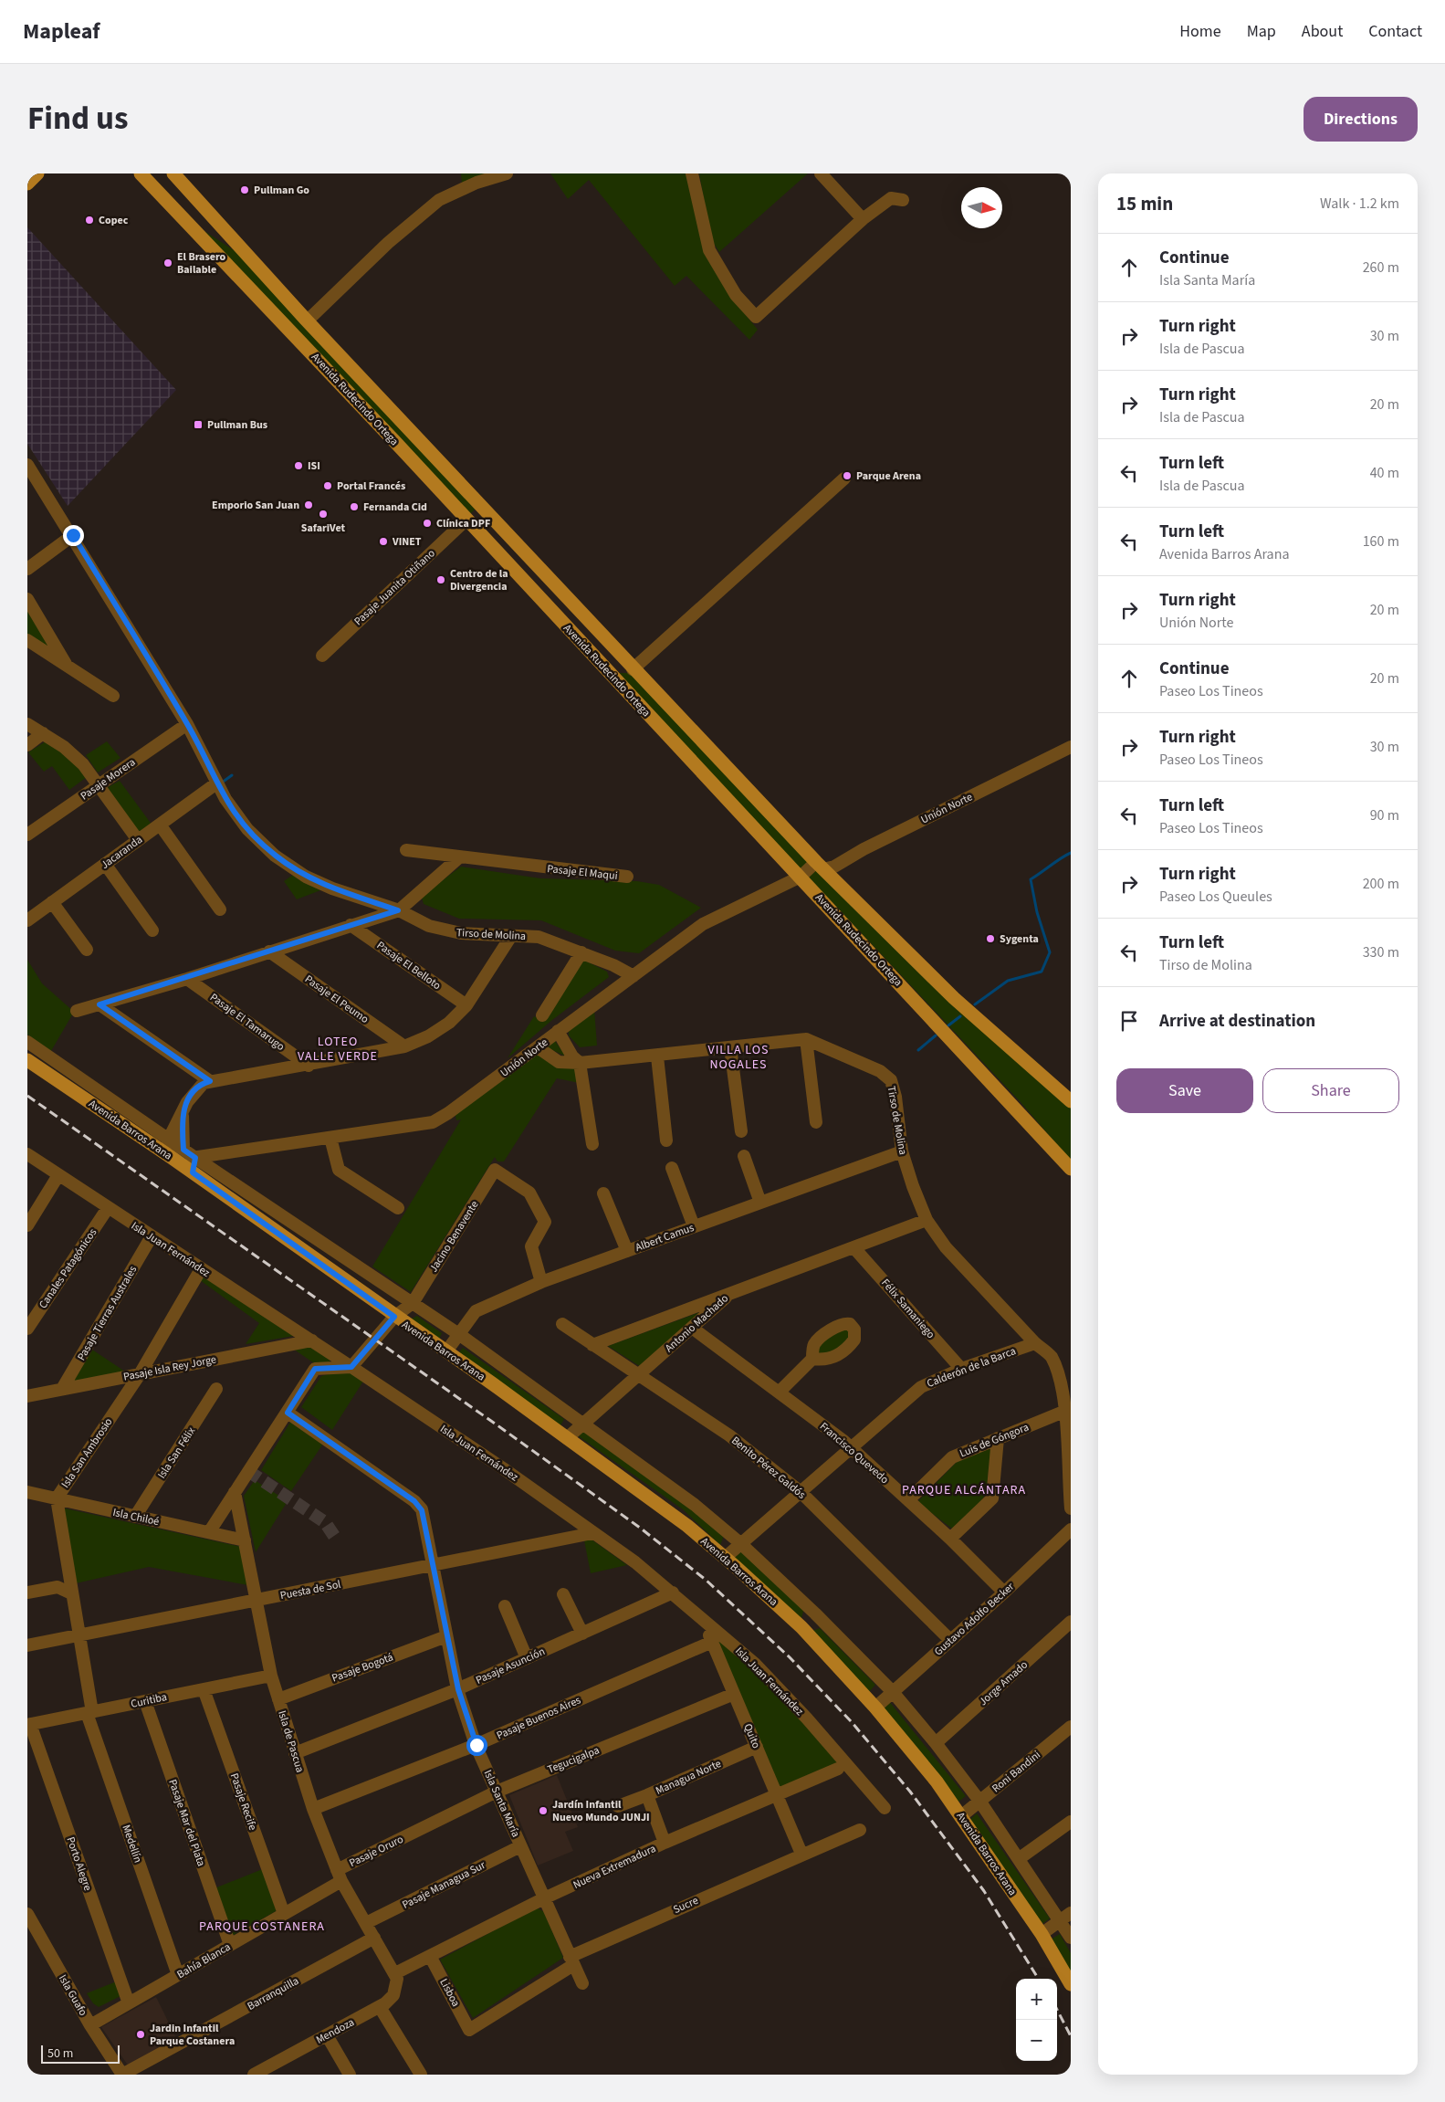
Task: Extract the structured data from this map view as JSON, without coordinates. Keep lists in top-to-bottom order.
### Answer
{
  "streets": {
    "main road": ["Avenida Rudecindo Ortega", "Avenida Barros Arana"],
    "street": [
      "Pasaje Juanita Otiñano",
      "Pasaje Morera",
      "Unión Norte",
      "Jacaranda",
      "Pasaje El Maqui",
      "Tirso de Molina",
      "Pasaje El Belloto",
      "Pasaje El Peumo",
      "Pasaje El Tamarugo",
      "Jacino Benavente",
      "Albert Camus",
      "Isla Juan Fernández",
      "Canales Patagónicos",
      "Félix Samaniego",
      "Pasaje Tierras Australes",
      "Antonio Machado",
      "Calderón de la Barca",
      "Pasaje Isla Rey Jorge",
      "Luis de Góngora",
      "Isla San Ambrosio",
      "Isla San Félix",
      "Francisco Quevedo",
      "Benito Pérez Galdós",
      "Isla Chiloé",
      "Puesta de Sol",
      "Gustavo Adolfo Becker",
      "Pasaje Asunción",
      "Pasaje Bogotá",
      "Jorge Amado",
      "Curitiba",
      "Pasaje Buenos Aires",
      "Quito",
      "Isla de Pascua",
      "Tegucigalpa",
      "Roni Bandini",
      "Managua Norte",
      "Pasaje Recife",
      "Isla Santa María",
      "Pasaje Mar del Plata",
      "Medellín",
      "Pasaje Oruro",
      "Porto Alegre",
      "Nueva Extremadura",
      "Pasaje Managua Sur",
      "Sucre",
      "Bahía Blanca",
      "Lisboa",
      "Barranquilla",
      "Isla Guafo",
      "Mendoza"
    ]
  },
  "crossings": [
    ["Avenida Rudecindo Ortega", "Pasaje Juanita Otiñano"],
    ["Avenida Rudecindo Ortega", "Unión Norte"],
    ["Pasaje Morera", "Tirso de Molina"],
    ["Unión Norte", "Tirso de Molina"],
    ["Unión Norte", "Avenida Barros Arana"],
    ["Jacaranda", "Tirso de Molina"],
    ["Tirso de Molina", "Albert Camus"],
    ["Tirso de Molina", "Antonio Machado"],
    ["Tirso de Molina", "Calderón de la Barca"],
    ["Tirso de Molina", "Luis de Góngora"],
    ["Avenida Barros Arana", "Jacino Benavente"],
    ["Avenida Barros Arana", "Albert Camus"],
    ["Avenida Barros Arana", "Antonio Machado"],
    ["Avenida Barros Arana", "Calderón de la Barca"],
    ["Avenida Barros Arana", "Gustavo Adolfo Becker"],
    ["Avenida Barros Arana", "Jorge Amado"],
    ["Avenida Barros Arana", "Roni Bandini"],
    ["Jacino Benavente", "Albert Camus"],
    ["Isla Juan Fernández", "Canales Patagónicos"],
    ["Isla Juan Fernández", "Pasaje Tierras Australes"],
    ["Isla Juan Fernández", "Pasaje Isla Rey Jorge"],
    ["Isla Juan Fernández", "Isla San Ambrosio"],
    ["Isla Juan Fernández", "Puesta de Sol"],
    ["Isla Juan Fernández", "Pasaje Asunción"],
    ["Isla Juan Fernández", "Quito"],
    ["Félix Samaniego", "Antonio Machado"],
    ["Félix Samaniego", "Calderón de la Barca"],
    ["Pasaje Tierras Australes", "Pasaje Isla Rey Jorge"],
    ["Antonio Machado", "Francisco Quevedo"],
    ["Antonio Machado", "Benito Pérez Galdós"],
    ["Calderón de la Barca", "Francisco Quevedo"],
    ["Calderón de la Barca", "Benito Pérez Galdós"],
    ["Pasaje Isla Rey Jorge", "Isla San Ambrosio"],
    ["Luis de Góngora", "Francisco Quevedo"],
    ["Isla San Ambrosio", "Isla Chiloé"],
    ["Isla San Ambrosio", "Puesta de Sol"],
    ["Isla San Ambrosio", "Curitiba"],
    ["Isla San Ambrosio", "Medellín"],
    ["Isla San Félix", "Isla Chiloé"],
    ["Francisco Quevedo", "Gustavo Adolfo Becker"],
    ["Benito Pérez Galdós", "Gustavo Adolfo Becker"],
    ["Isla Chiloé", "Isla de Pascua"],
    ["Puesta de Sol", "Isla de Pascua"],
    ["Puesta de Sol", "Isla Santa María"],
    ["Pasaje Asunción", "Isla de Pascua"],
    ["Pasaje Asunción", "Isla Santa María"],
    ["Pasaje Bogotá", "Isla de Pascua"],
    ["Pasaje Bogotá", "Isla Santa María"],
    ["Curitiba", "Isla de Pascua"],
    ["Curitiba", "Pasaje Recife"],
    ["Curitiba", "Pasaje Mar del Plata"],
    ["Curitiba", "Medellín"],
    ["Curitiba", "Porto Alegre"],
    ["Pasaje Buenos Aires", "Quito"],
    ["Pasaje Buenos Aires", "Isla de Pascua"],
    ["Pasaje Buenos Aires", "Isla Santa María"],
    ["Quito", "Tegucigalpa"],
    ["Quito", "Managua Norte"],
    ["Quito", "Nueva Extremadura"],
    ["Quito", "Sucre"],
    ["Isla de Pascua", "Pasaje Oruro"],
    ["Isla de Pascua", "Nueva Extremadura"],
    ["Isla de Pascua", "Pasaje Managua Sur"],
    ["Isla de Pascua", "Bahía Blanca"],
    ["Isla de Pascua", "Barranquilla"],
    ["Isla de Pascua", "Mendoza"],
    ["Tegucigalpa", "Isla Santa María"],
    ["Tegucigalpa", "Pasaje Oruro"],
    ["Pasaje Recife", "Bahía Blanca"],
    ["Isla Santa María", "Nueva Extremadura"],
    ["Isla Santa María", "Pasaje Managua Sur"],
    ["Isla Santa María", "Sucre"],
    ["Pasaje Mar del Plata", "Bahía Blanca"],
    ["Medellín", "Bahía Blanca"],
    ["Pasaje Oruro", "Bahía Blanca"],
    ["Porto Alegre", "Bahía Blanca"],
    ["Nueva Extremadura", "Lisboa"],
    ["Nueva Extremadura", "Mendoza"],
    ["Sucre", "Lisboa"],
    ["Bahía Blanca", "Isla Guafo"],
    ["Barranquilla", "Isla Guafo"]
  ],
  "districts": [
    "LOTEO VALLE VERDE",
    "VILLA LOS NOGALES",
    "PARQUE ALCÁNTARA",
    "PARQUE COSTANERA"
  ],
  "places": {
    "other": [
      "Pullman Go",
      "Copec",
      "El Brasero Bailable",
      "ISI",
      "Parque Arena",
      "Portal Francés",
      "Emporio San Juan",
      "Fernanda Cid",
      "SafariVet",
      "Clínica DPF",
      "VINET",
      "Centro de la Divergencia",
      "Sygenta",
      "Jardín Infantil Nuevo Mundo JUNJI",
      "Jardin Infantil Parque Costanera"
    ],
    "transit": ["Pullman Bus"]
  },
  "scale_bar": "50 m",
  "north": "right",
  "page": {
    "header": "Mapleaf",
    "nav": [
      "Home",
      "Map",
      "About",
      "Contact"
    ],
    "title": "Find us",
    "buttons": [
      "Directions",
      ["Save", "Share"]
    ],
    "heading": ["15 min", "Walk · 1.2 km"],
    "list": [
      ["Continue", "Isla Santa María", "260 m"],
      ["Turn right", "Isla de Pascua", "30 m"],
      ["Turn right", "Isla de Pascua", "20 m"],
      ["Turn left", "Isla de Pascua", "40 m"],
      ["Turn left", "Avenida Barros Arana", "160 m"],
      ["Turn right", "Unión Norte", "20 m"],
      ["Continue", "Paseo Los Tineos", "20 m"],
      ["Turn right", "Paseo Los Tineos", "30 m"],
      ["Turn left", "Paseo Los Tineos", "90 m"],
      ["Turn right", "Paseo Los Queules", "200 m"],
      ["Turn left", "Tirso de Molina", "330 m"],
      "Arrive at destination"
    ],
    "map_buttons": ["+", "−"],
    "scale": "50 m"
  }
}
